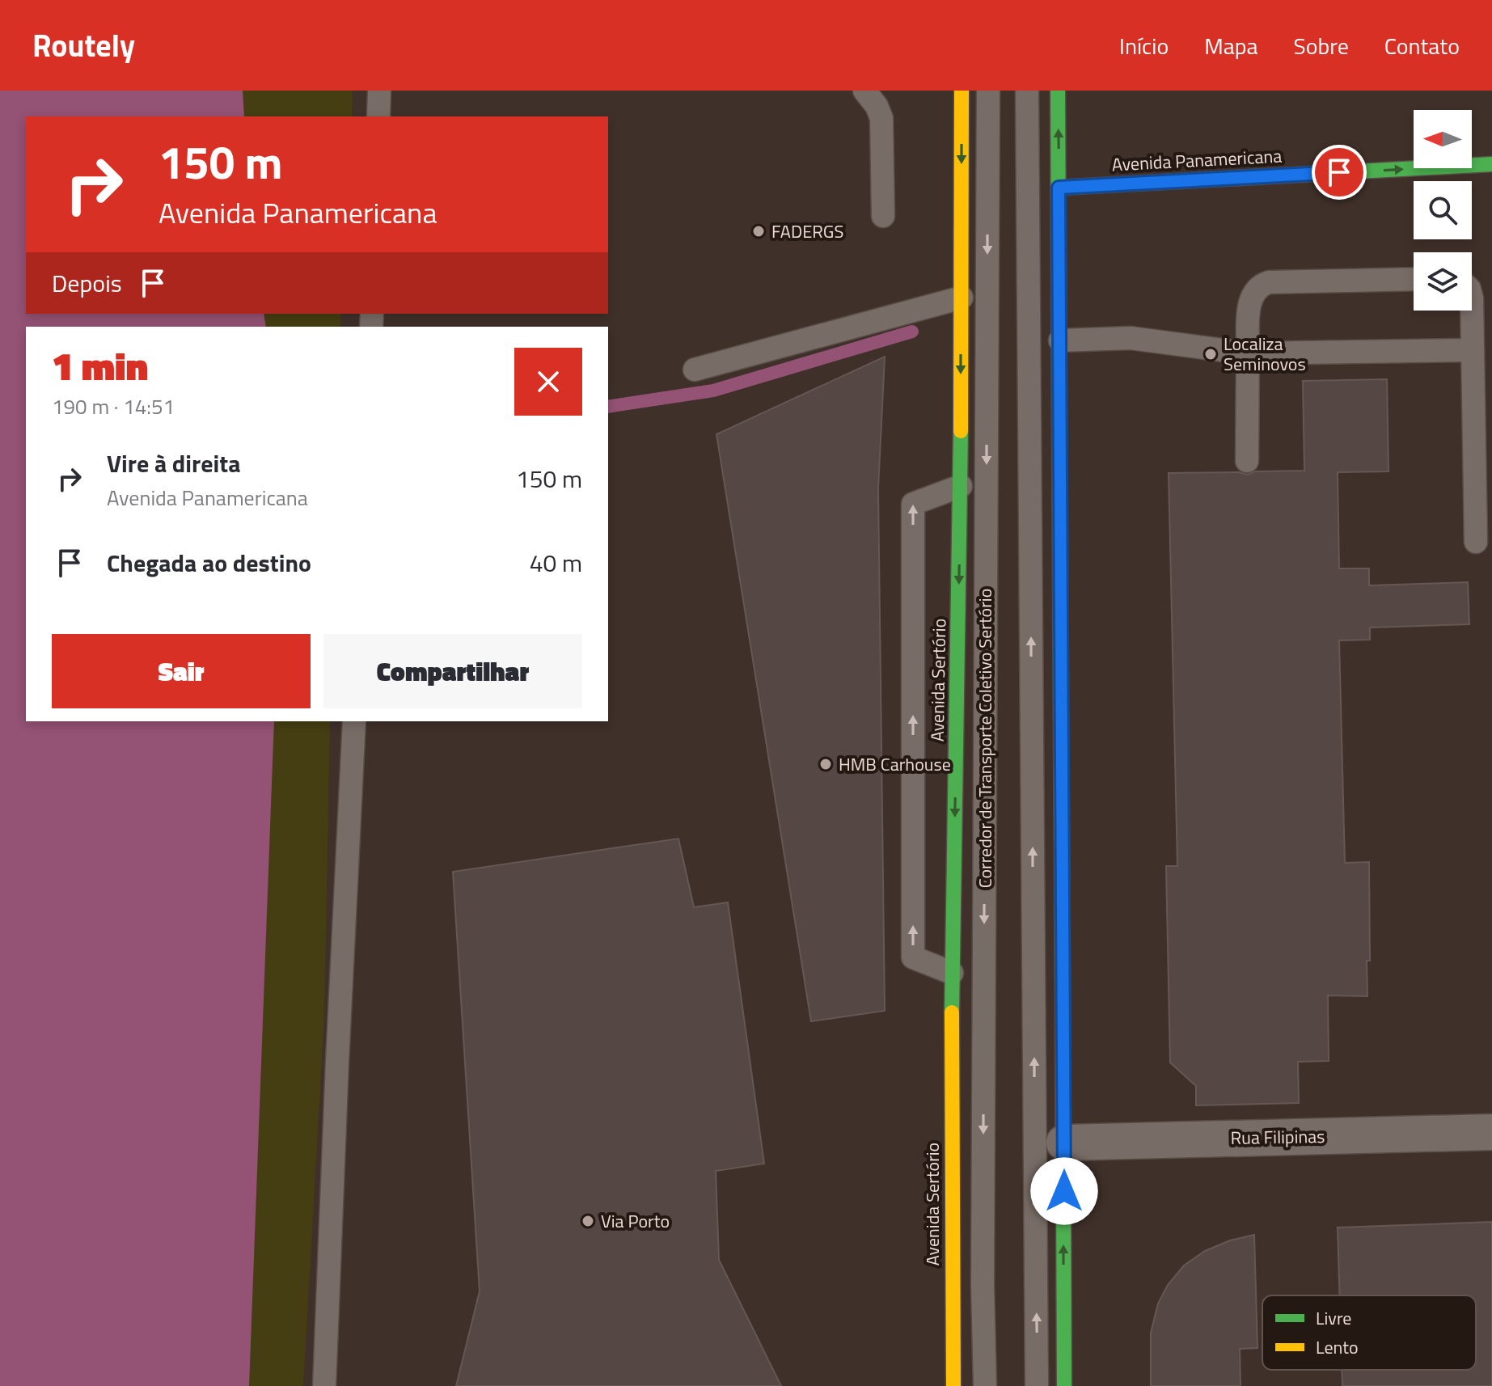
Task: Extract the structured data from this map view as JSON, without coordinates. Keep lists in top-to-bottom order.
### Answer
{
  "streets": {
    "main road": ["Avenida Panamericana", "Avenida Sertório"],
    "street": ["Rua Filipinas"],
    "lane": ["Corredor de Transporte Coletivo Sertório"]
  },
  "one_way": ["Avenida Panamericana"],
  "places": [
    "FADERGS",
    "Localiza Seminovos",
    "HMB Carhouse",
    "Via Porto"
  ],
  "legend": ["Livre", "Lento"],
  "north": "left",
  "page": {
    "header": "Routely",
    "nav": [
      "Início",
      "Mapa",
      "Sobre",
      "Contato"
    ],
    "turn": ["150 m", "Avenida Panamericana"],
    "then": "Depois",
    "heading": ["1 min", "190 m · 14:51"],
    "list": [
      {
        "name": "Vire à direita",
        "note": "Avenida Panamericana",
        "value": "150 m"
      },
      {
        "name": "Chegada ao destino",
        "value": "40 m"
      }
    ],
    "buttons": ["Sair", "Compartilhar"]
  }
}
